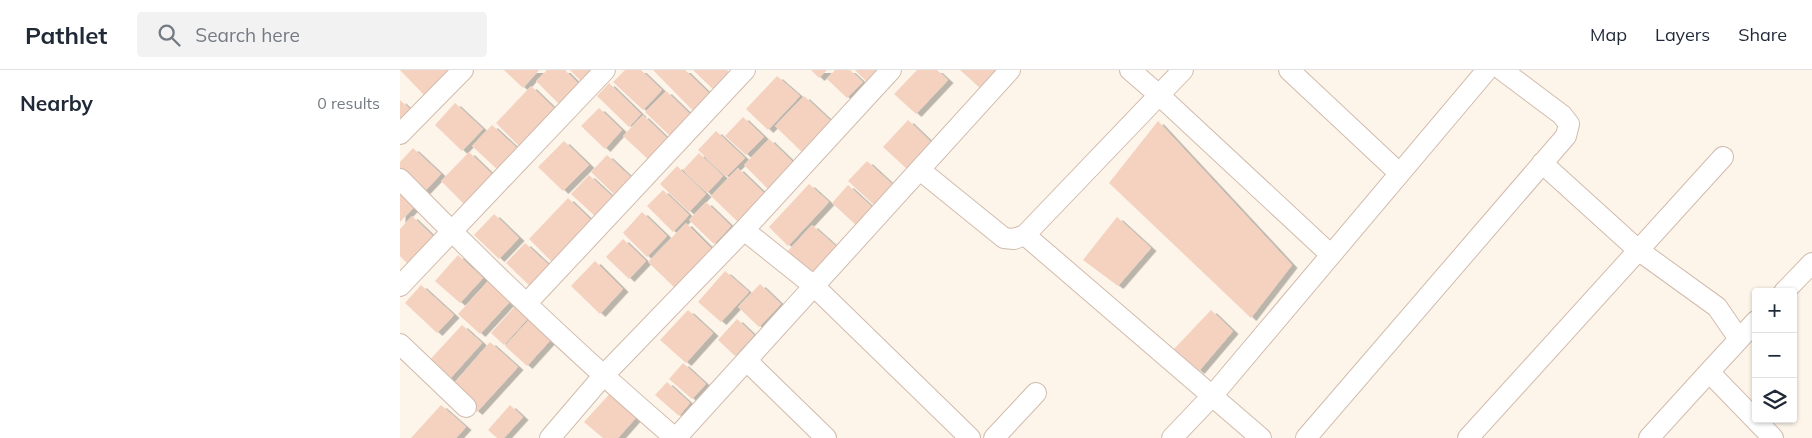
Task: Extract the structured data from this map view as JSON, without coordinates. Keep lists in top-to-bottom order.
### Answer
{
  "page": {
    "header": "Pathlet",
    "search": "Search here",
    "nav": ["Map", "Layers", "Share"],
    "heading": ["Nearby", "0 results"],
    "map_buttons": ["+", "−"]
  }
}
